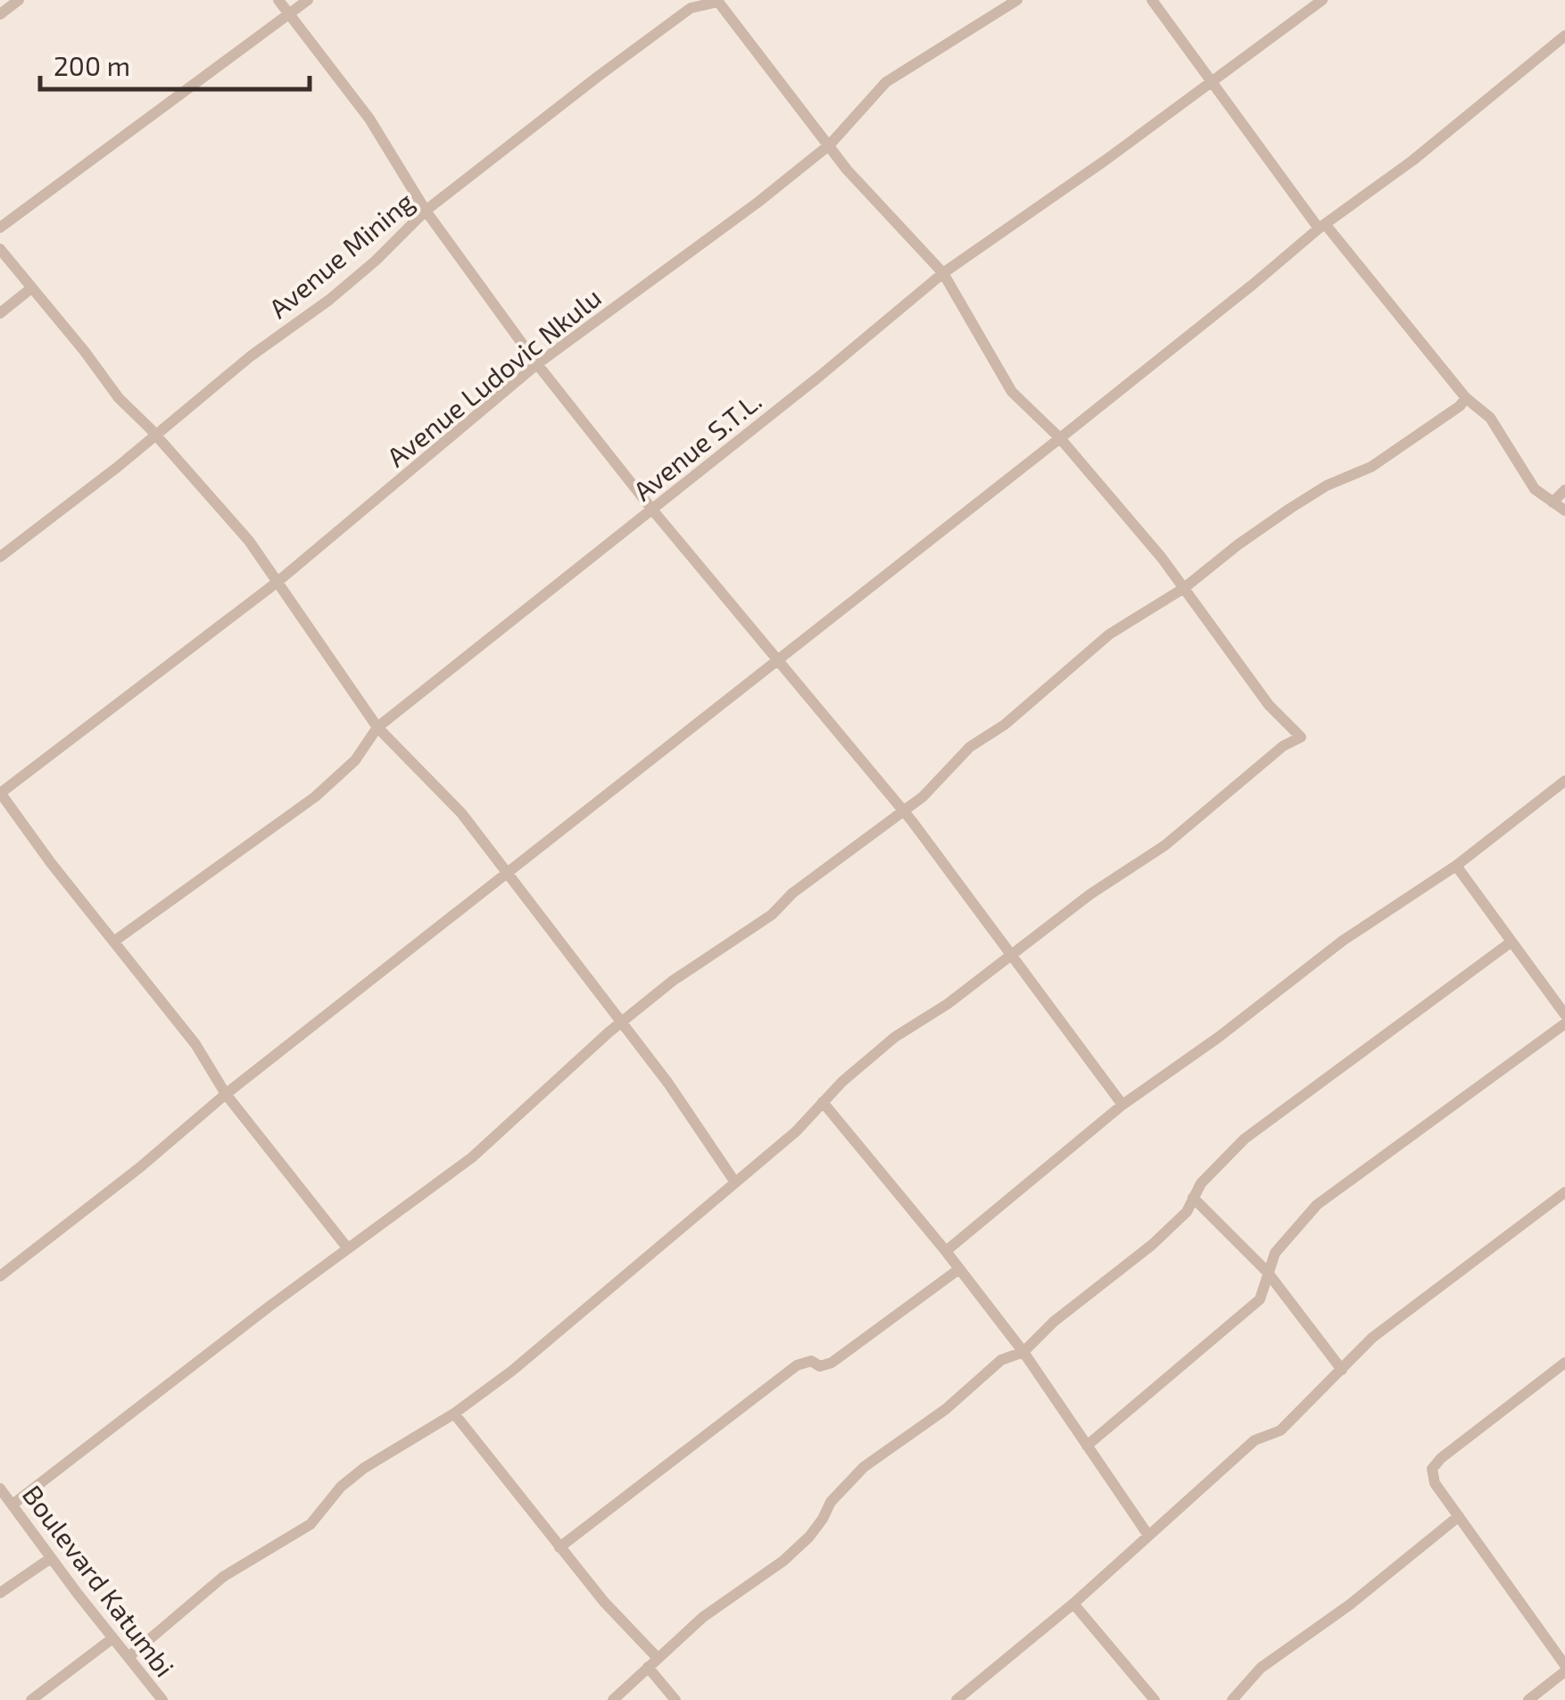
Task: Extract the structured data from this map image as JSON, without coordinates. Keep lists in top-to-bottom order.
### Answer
{
  "streets": {
    "street": [
      "Avenue Mining",
      "Avenue Ludovic Nkulu",
      "Avenue S.T.L.",
      "Boulevard Katumbi"
    ]
  },
  "scale_bar": "200 m"
}
